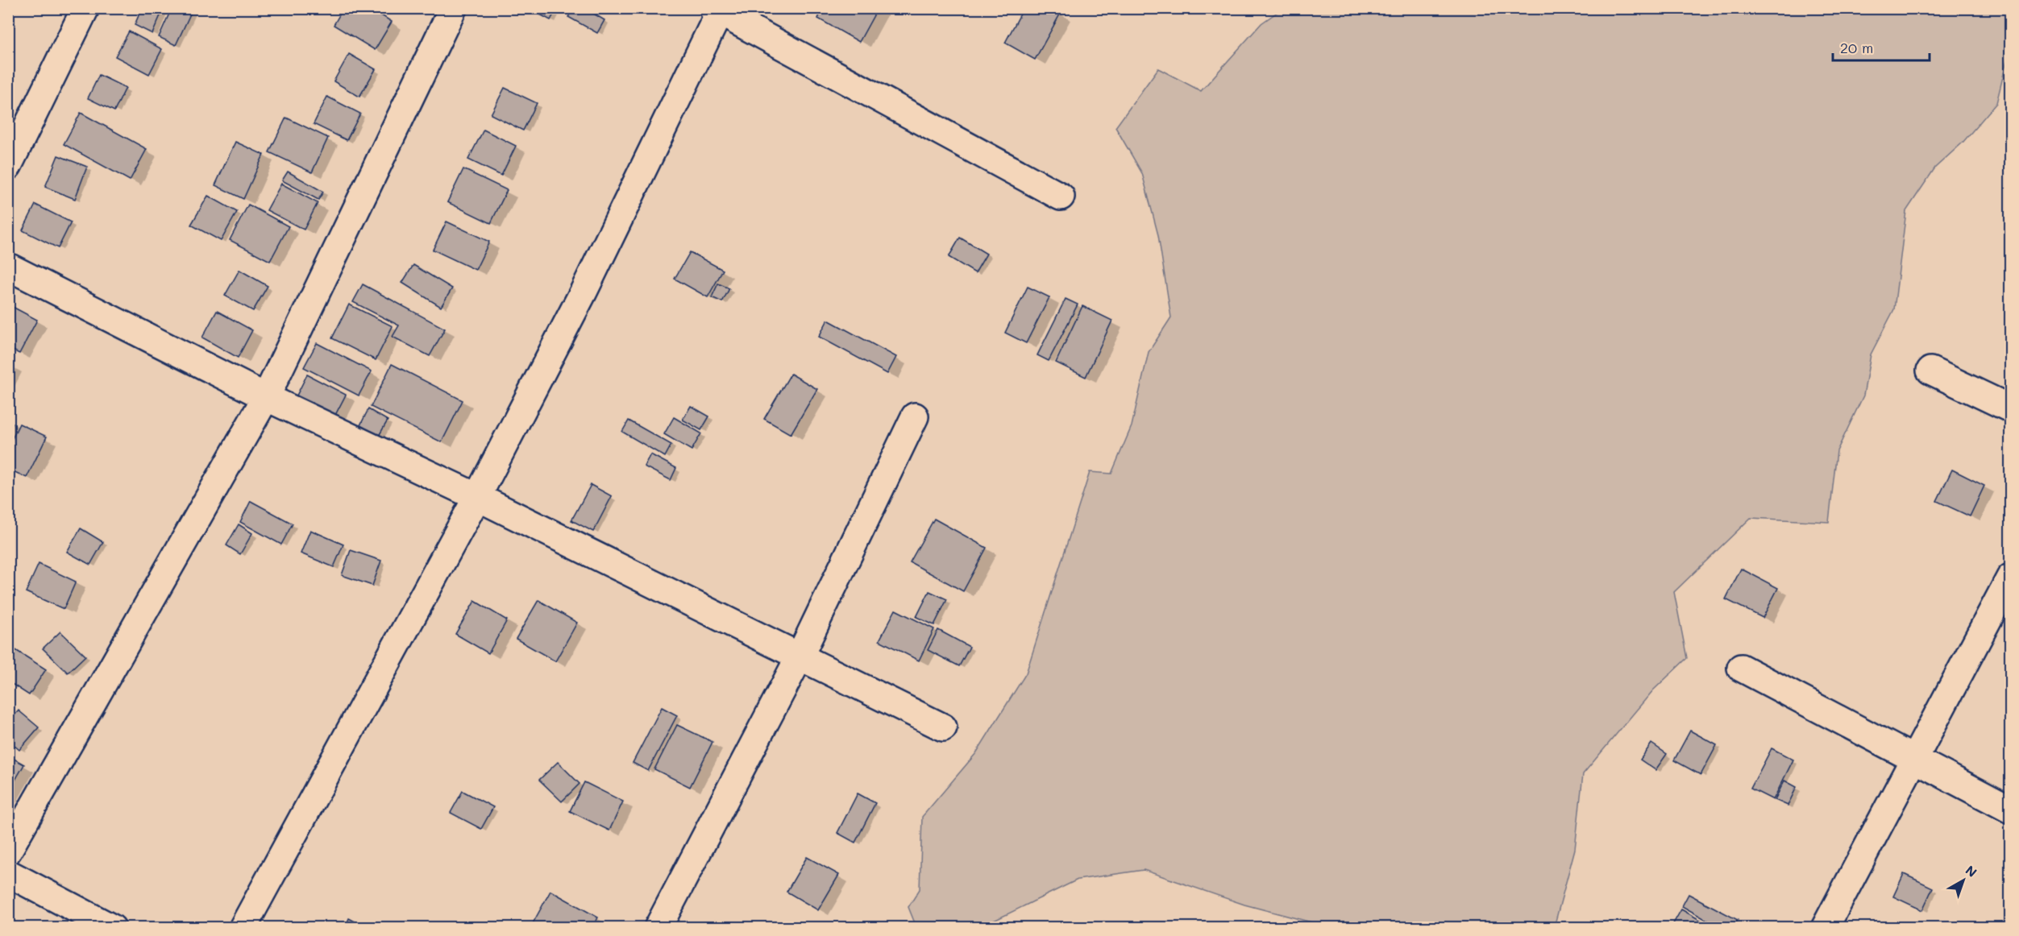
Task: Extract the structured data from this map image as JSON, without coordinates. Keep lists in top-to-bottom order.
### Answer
{
  "scale_bar": "20 m",
  "north": "top right"
}
